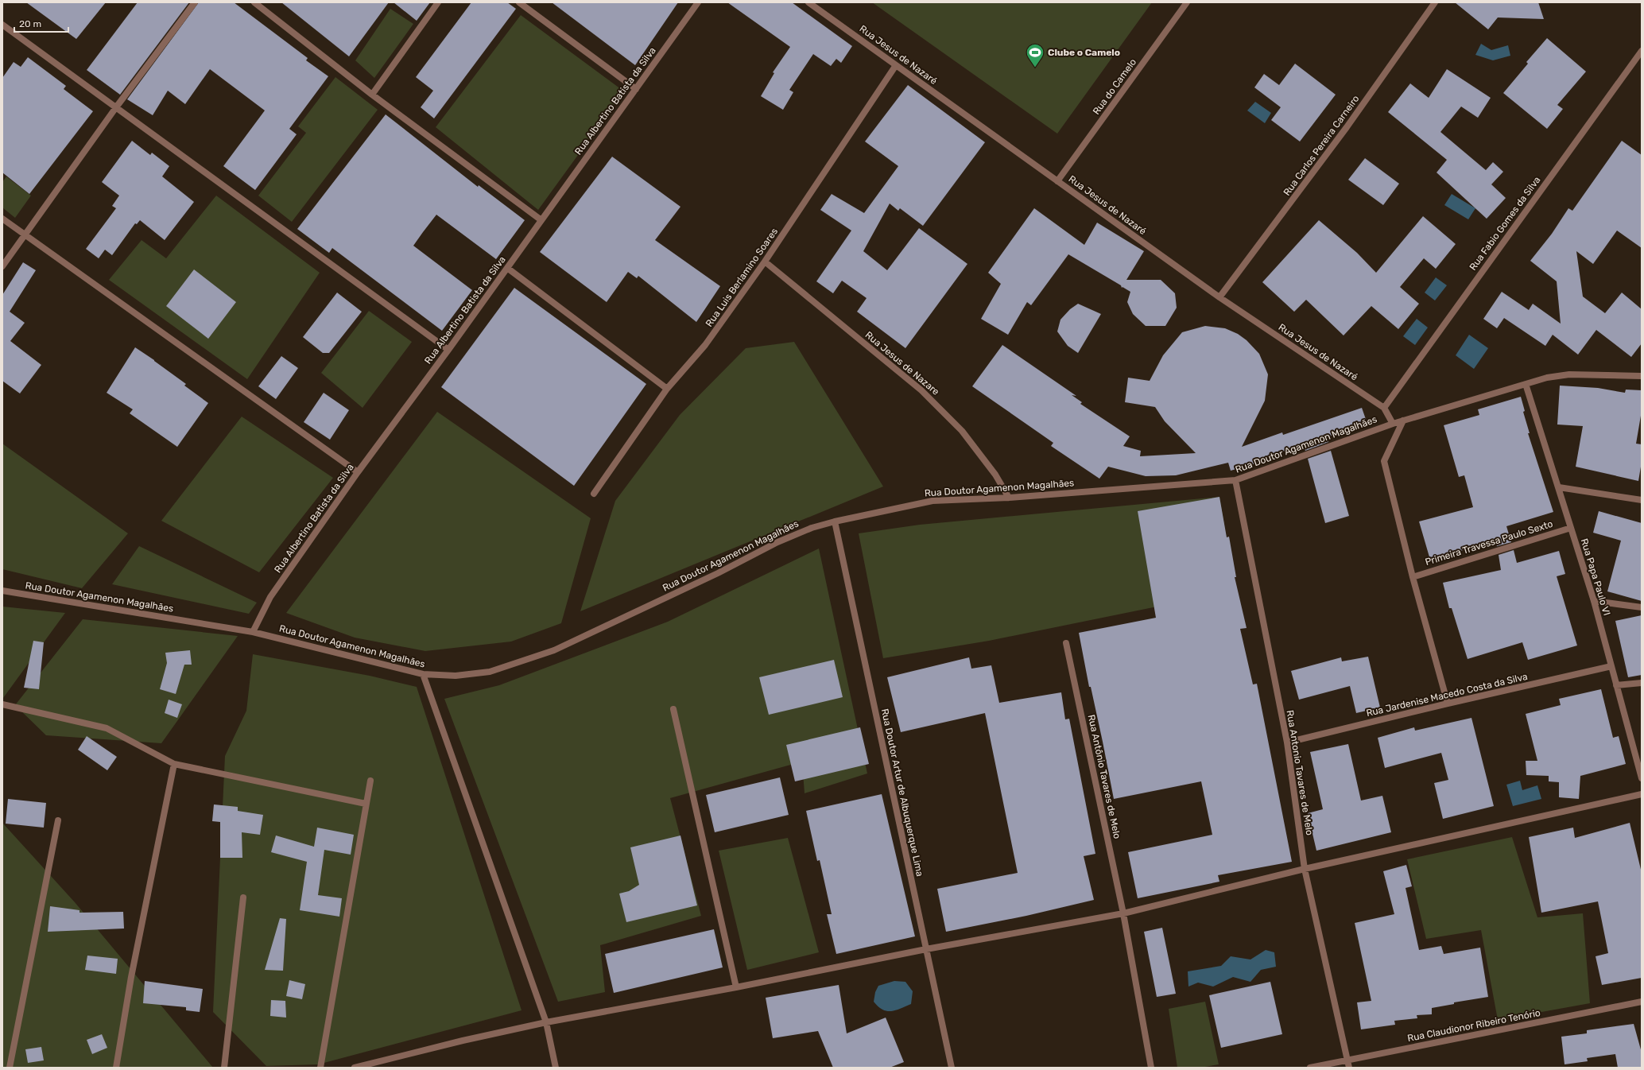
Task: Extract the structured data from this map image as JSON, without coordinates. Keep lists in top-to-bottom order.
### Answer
{
  "streets": {
    "street": [
      "Rua Jesus de Nazaré",
      "Rua do Camelo",
      "Rua Albertino Batista da Silva",
      "Rua Carlos Pereira Carneiro",
      "Rua Fabio Gomes da Silva",
      "Rua Luis Berlamino Soares",
      "Rua Jesus de Nazare",
      "Rua Doutor Agamenon Magalhães",
      "Primeira Travessa Paulo Sexto",
      "Rua Papa Paulo VI",
      "Rua Jardenise Macedo Costa da Silva",
      "Rua Antonio Tavares de Melo",
      "Rua Antônio Tavares de Melo",
      "Rua Doutor Artur de Albuquerque Lima",
      "Rua Claudionor Ribeiro Tenório"
    ]
  },
  "crossings": [
    ["Rua Jesus de Nazaré", "Rua do Camelo"],
    ["Rua Jesus de Nazaré", "Rua Carlos Pereira Carneiro"],
    ["Rua Jesus de Nazaré", "Rua Fabio Gomes da Silva"],
    ["Rua Jesus de Nazaré", "Rua Luis Berlamino Soares"],
    ["Rua Jesus de Nazaré", "Rua Doutor Agamenon Magalhães"],
    ["Rua Albertino Batista da Silva", "Rua Doutor Agamenon Magalhães"],
    ["Rua Luis Berlamino Soares", "Rua Jesus de Nazare"],
    ["Rua Jesus de Nazare", "Rua Doutor Agamenon Magalhães"],
    ["Rua Doutor Agamenon Magalhães", "Rua Papa Paulo VI"],
    ["Rua Doutor Agamenon Magalhães", "Rua Antonio Tavares de Melo"],
    ["Rua Doutor Agamenon Magalhães", "Rua Doutor Artur de Albuquerque Lima"],
    ["Primeira Travessa Paulo Sexto", "Rua Papa Paulo VI"],
    ["Rua Papa Paulo VI", "Rua Jardenise Macedo Costa da Silva"],
    ["Rua Jardenise Macedo Costa da Silva", "Rua Antonio Tavares de Melo"],
    ["Rua Antonio Tavares de Melo", "Rua Claudionor Ribeiro Tenório"]
  ],
  "places": {
    "sports": ["Clube o Camelo"]
  },
  "scale_bar": "20 m"
}
